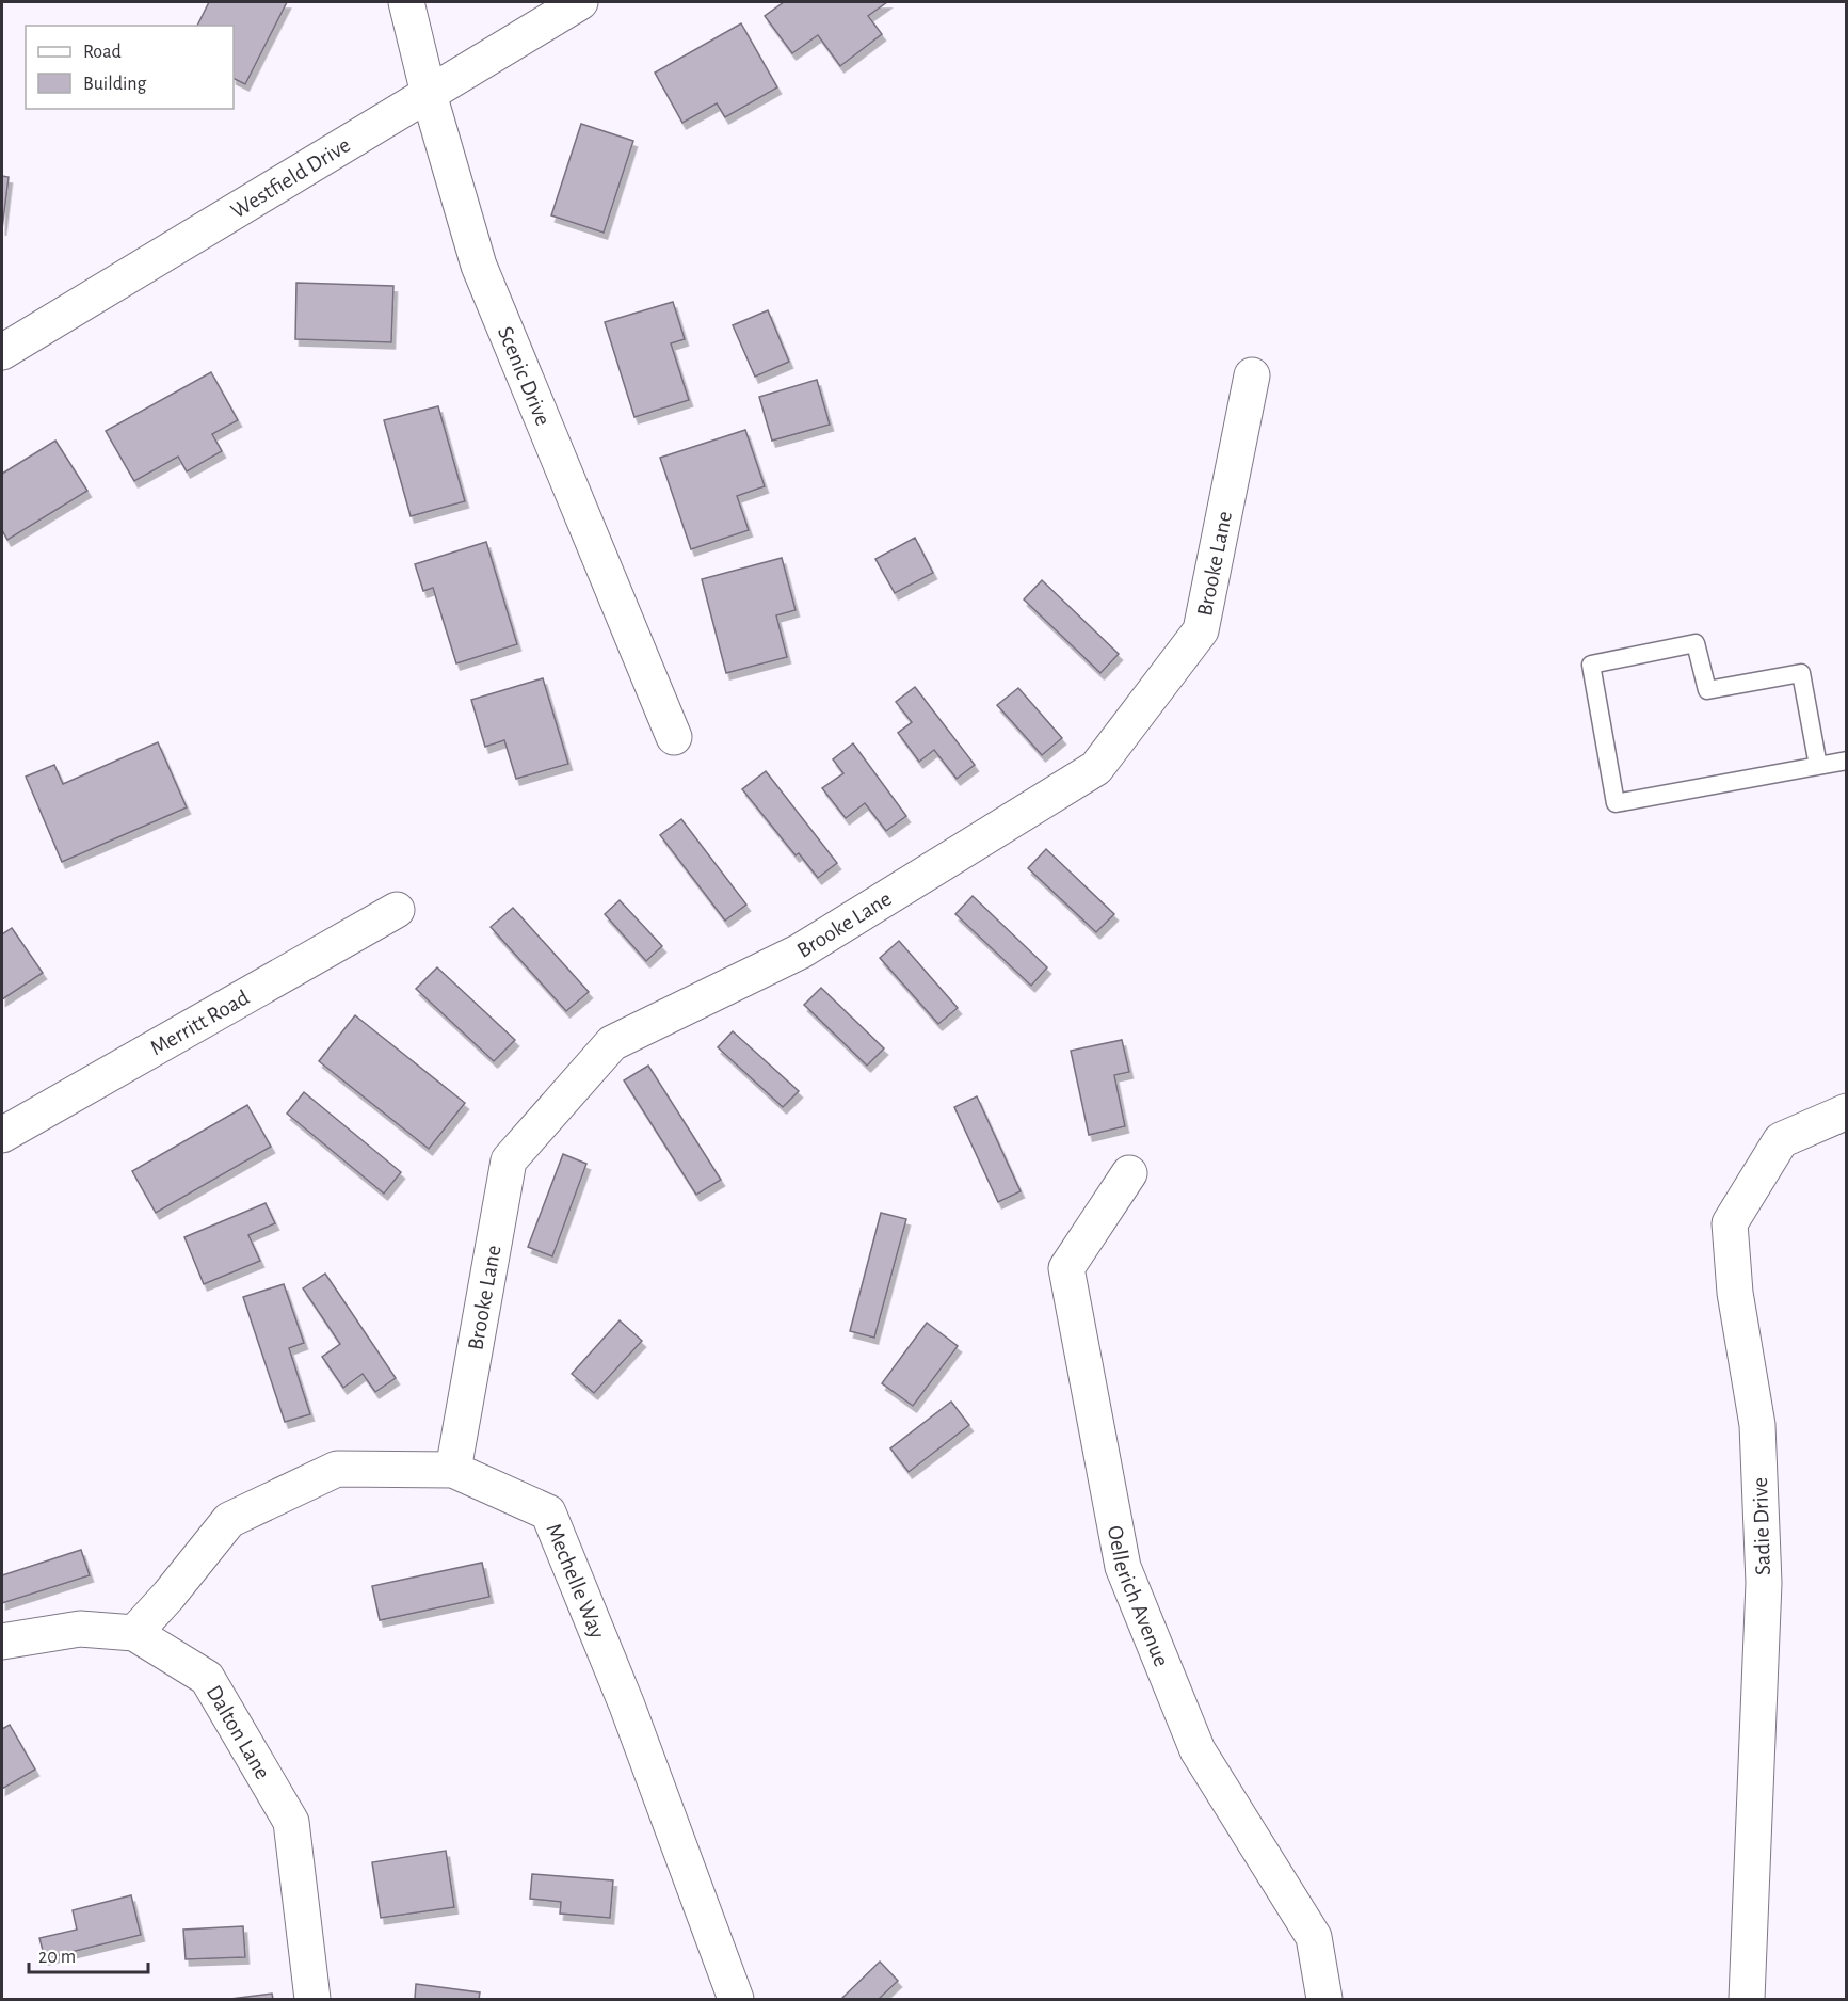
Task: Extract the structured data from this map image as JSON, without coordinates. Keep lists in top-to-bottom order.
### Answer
{
  "streets": {
    "street": [
      "Westfield Drive",
      "Scenic Drive",
      "Brooke Lane",
      "Merritt Road",
      "Sadie Drive",
      "Mechelle Way",
      "Oellerich Avenue",
      "Dalton Lane"
    ]
  },
  "crossings": [
    ["Westfield Drive", "Scenic Drive"],
    ["Brooke Lane", "Mechelle Way"],
    ["Mechelle Way", "Dalton Lane"]
  ],
  "legend": ["Road", "Building"],
  "scale_bar": "20 m"
}
